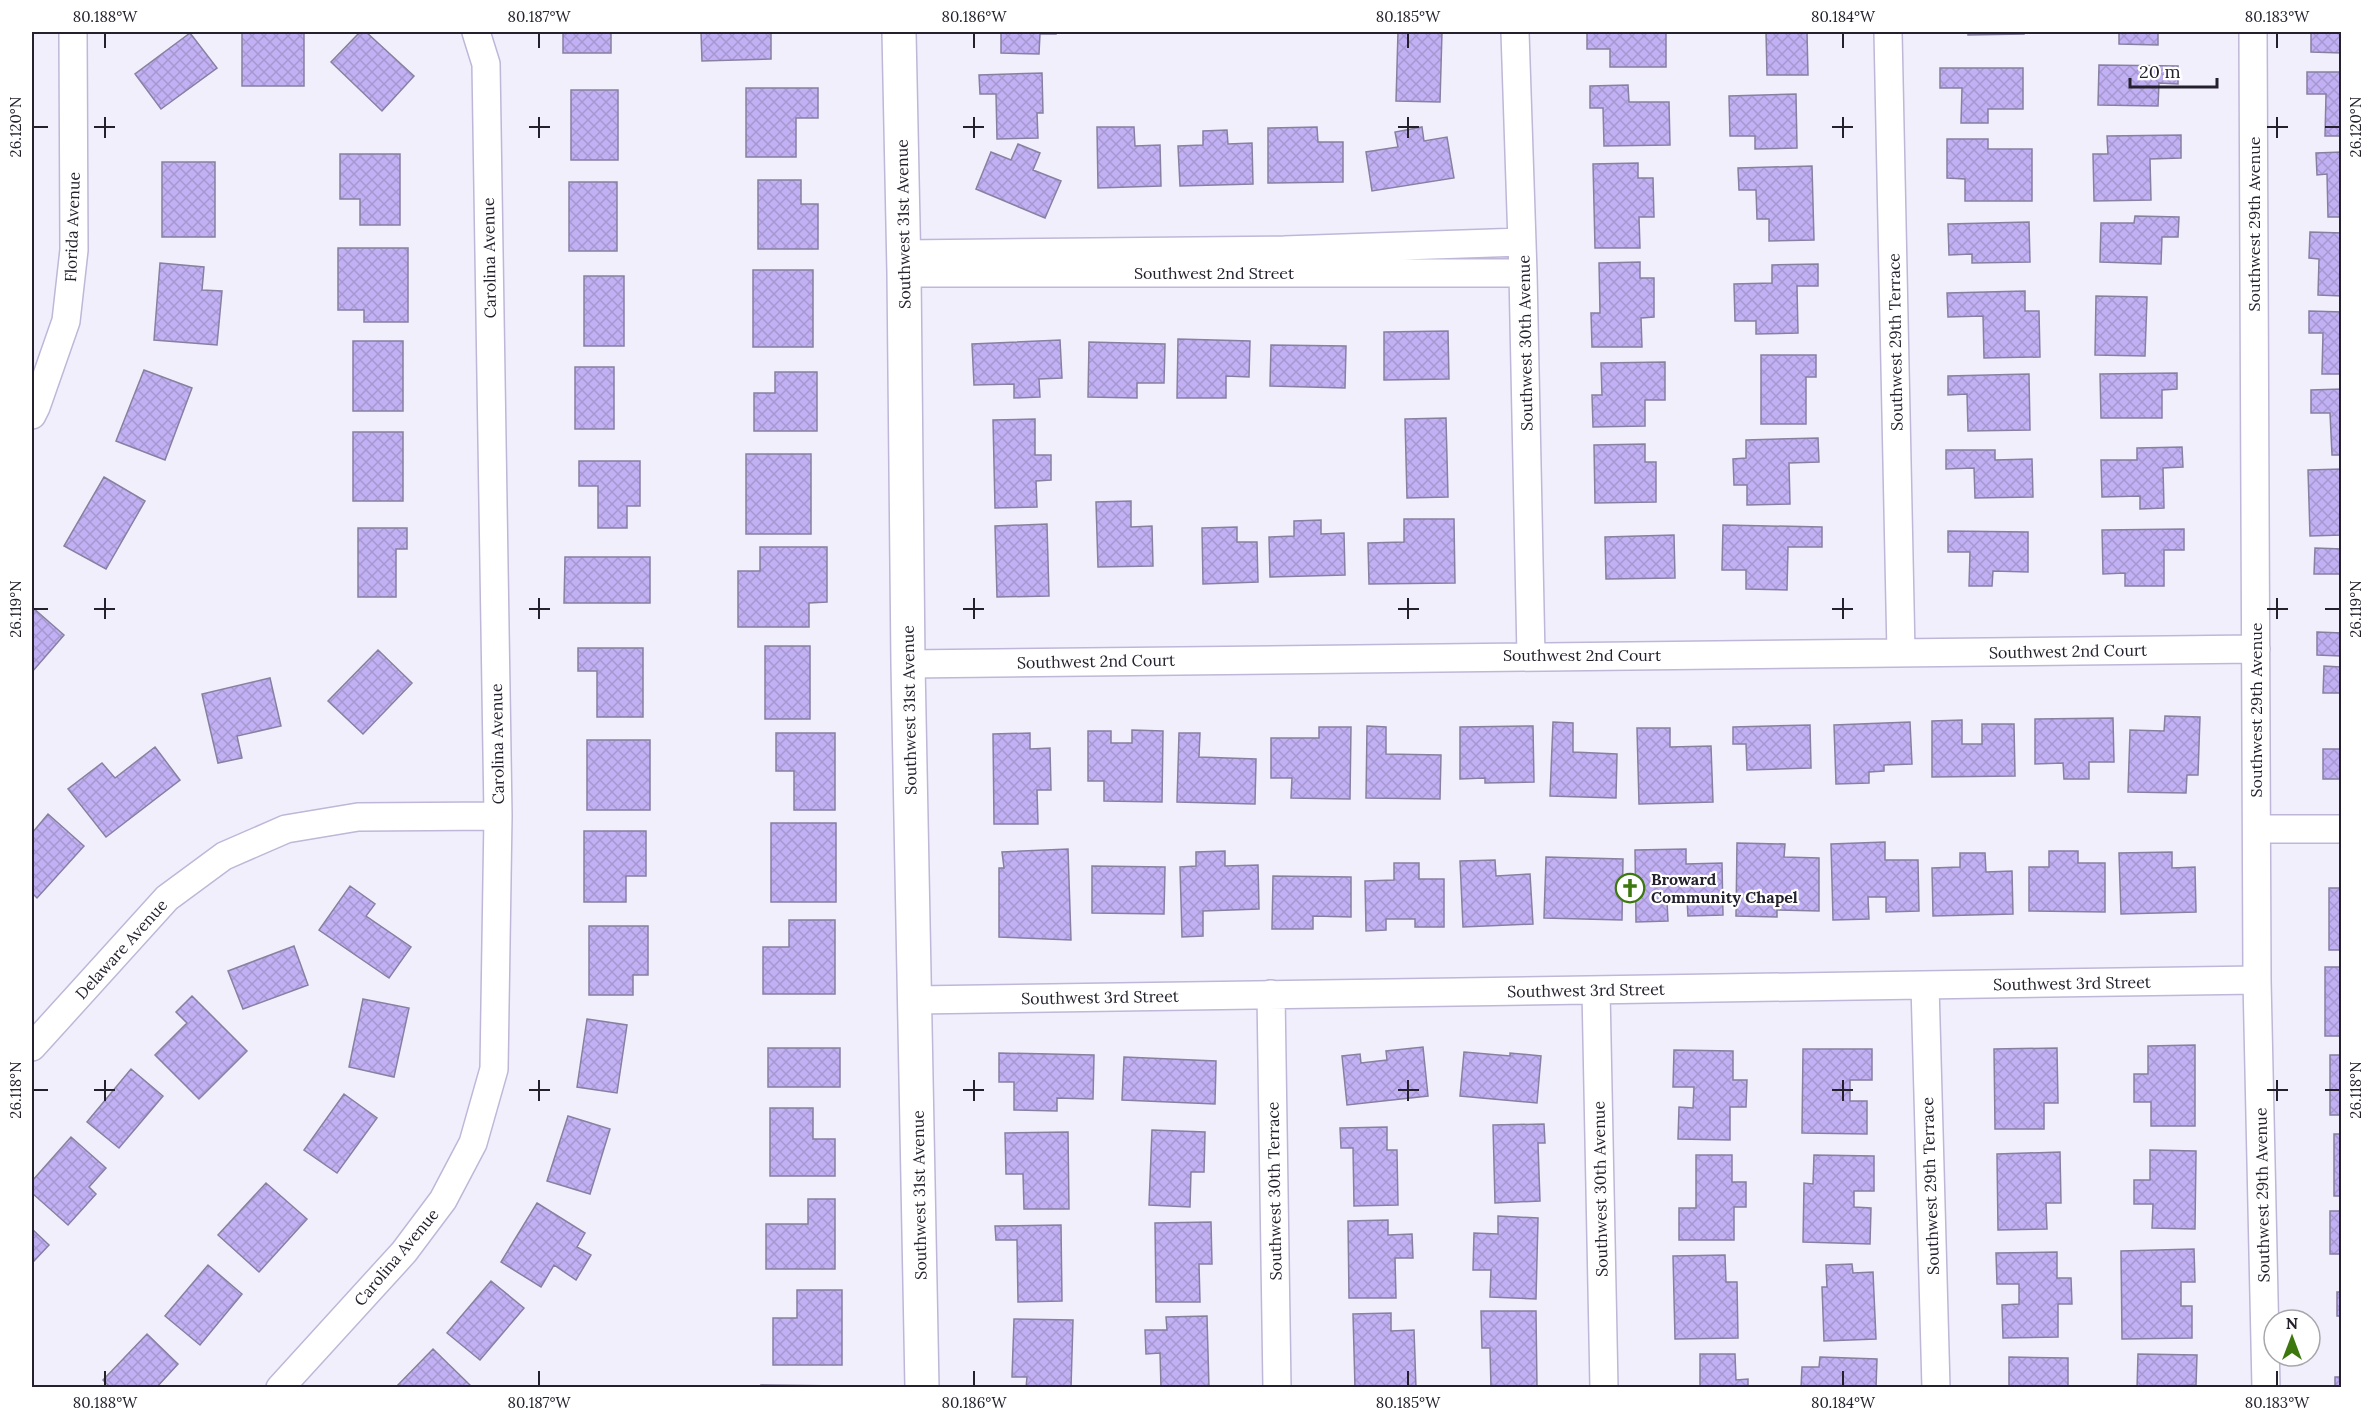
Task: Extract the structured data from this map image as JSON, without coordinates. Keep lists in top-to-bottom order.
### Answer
{
  "streets": {
    "main road": ["Southwest 31st Avenue"],
    "street": [
      "Southwest 29th Avenue",
      "Florida Avenue",
      "Carolina Avenue",
      "Southwest 2nd Street",
      "Southwest 29th Terrace",
      "Southwest 30th Avenue",
      "Southwest 2nd Court",
      "Delaware Avenue",
      "Southwest 3rd Street",
      "Southwest 30th Terrace"
    ]
  },
  "crossings": [
    ["Southwest 31st Avenue", "Southwest 2nd Street"],
    ["Southwest 31st Avenue", "Southwest 2nd Court"],
    ["Southwest 31st Avenue", "Southwest 3rd Street"],
    ["Southwest 29th Avenue", "Southwest 2nd Court"],
    ["Southwest 29th Avenue", "Southwest 3rd Street"],
    ["Carolina Avenue", "Delaware Avenue"],
    ["Southwest 2nd Street", "Southwest 30th Avenue"],
    ["Southwest 29th Terrace", "Southwest 2nd Court"],
    ["Southwest 29th Terrace", "Southwest 3rd Street"],
    ["Southwest 30th Avenue", "Southwest 2nd Court"],
    ["Southwest 30th Avenue", "Southwest 3rd Street"],
    ["Southwest 3rd Street", "Southwest 30th Terrace"]
  ],
  "places": {
    "church": ["Broward Community Chapel"]
  },
  "scale_bar": "20 m",
  "north": "top",
  "coordinates": [
    "80.188°W",
    "80.187°W",
    "80.186°W",
    "80.185°W",
    "80.184°W",
    "80.183°W",
    "26.120°N",
    "26.119°N",
    "26.118°N"
  ]
}
